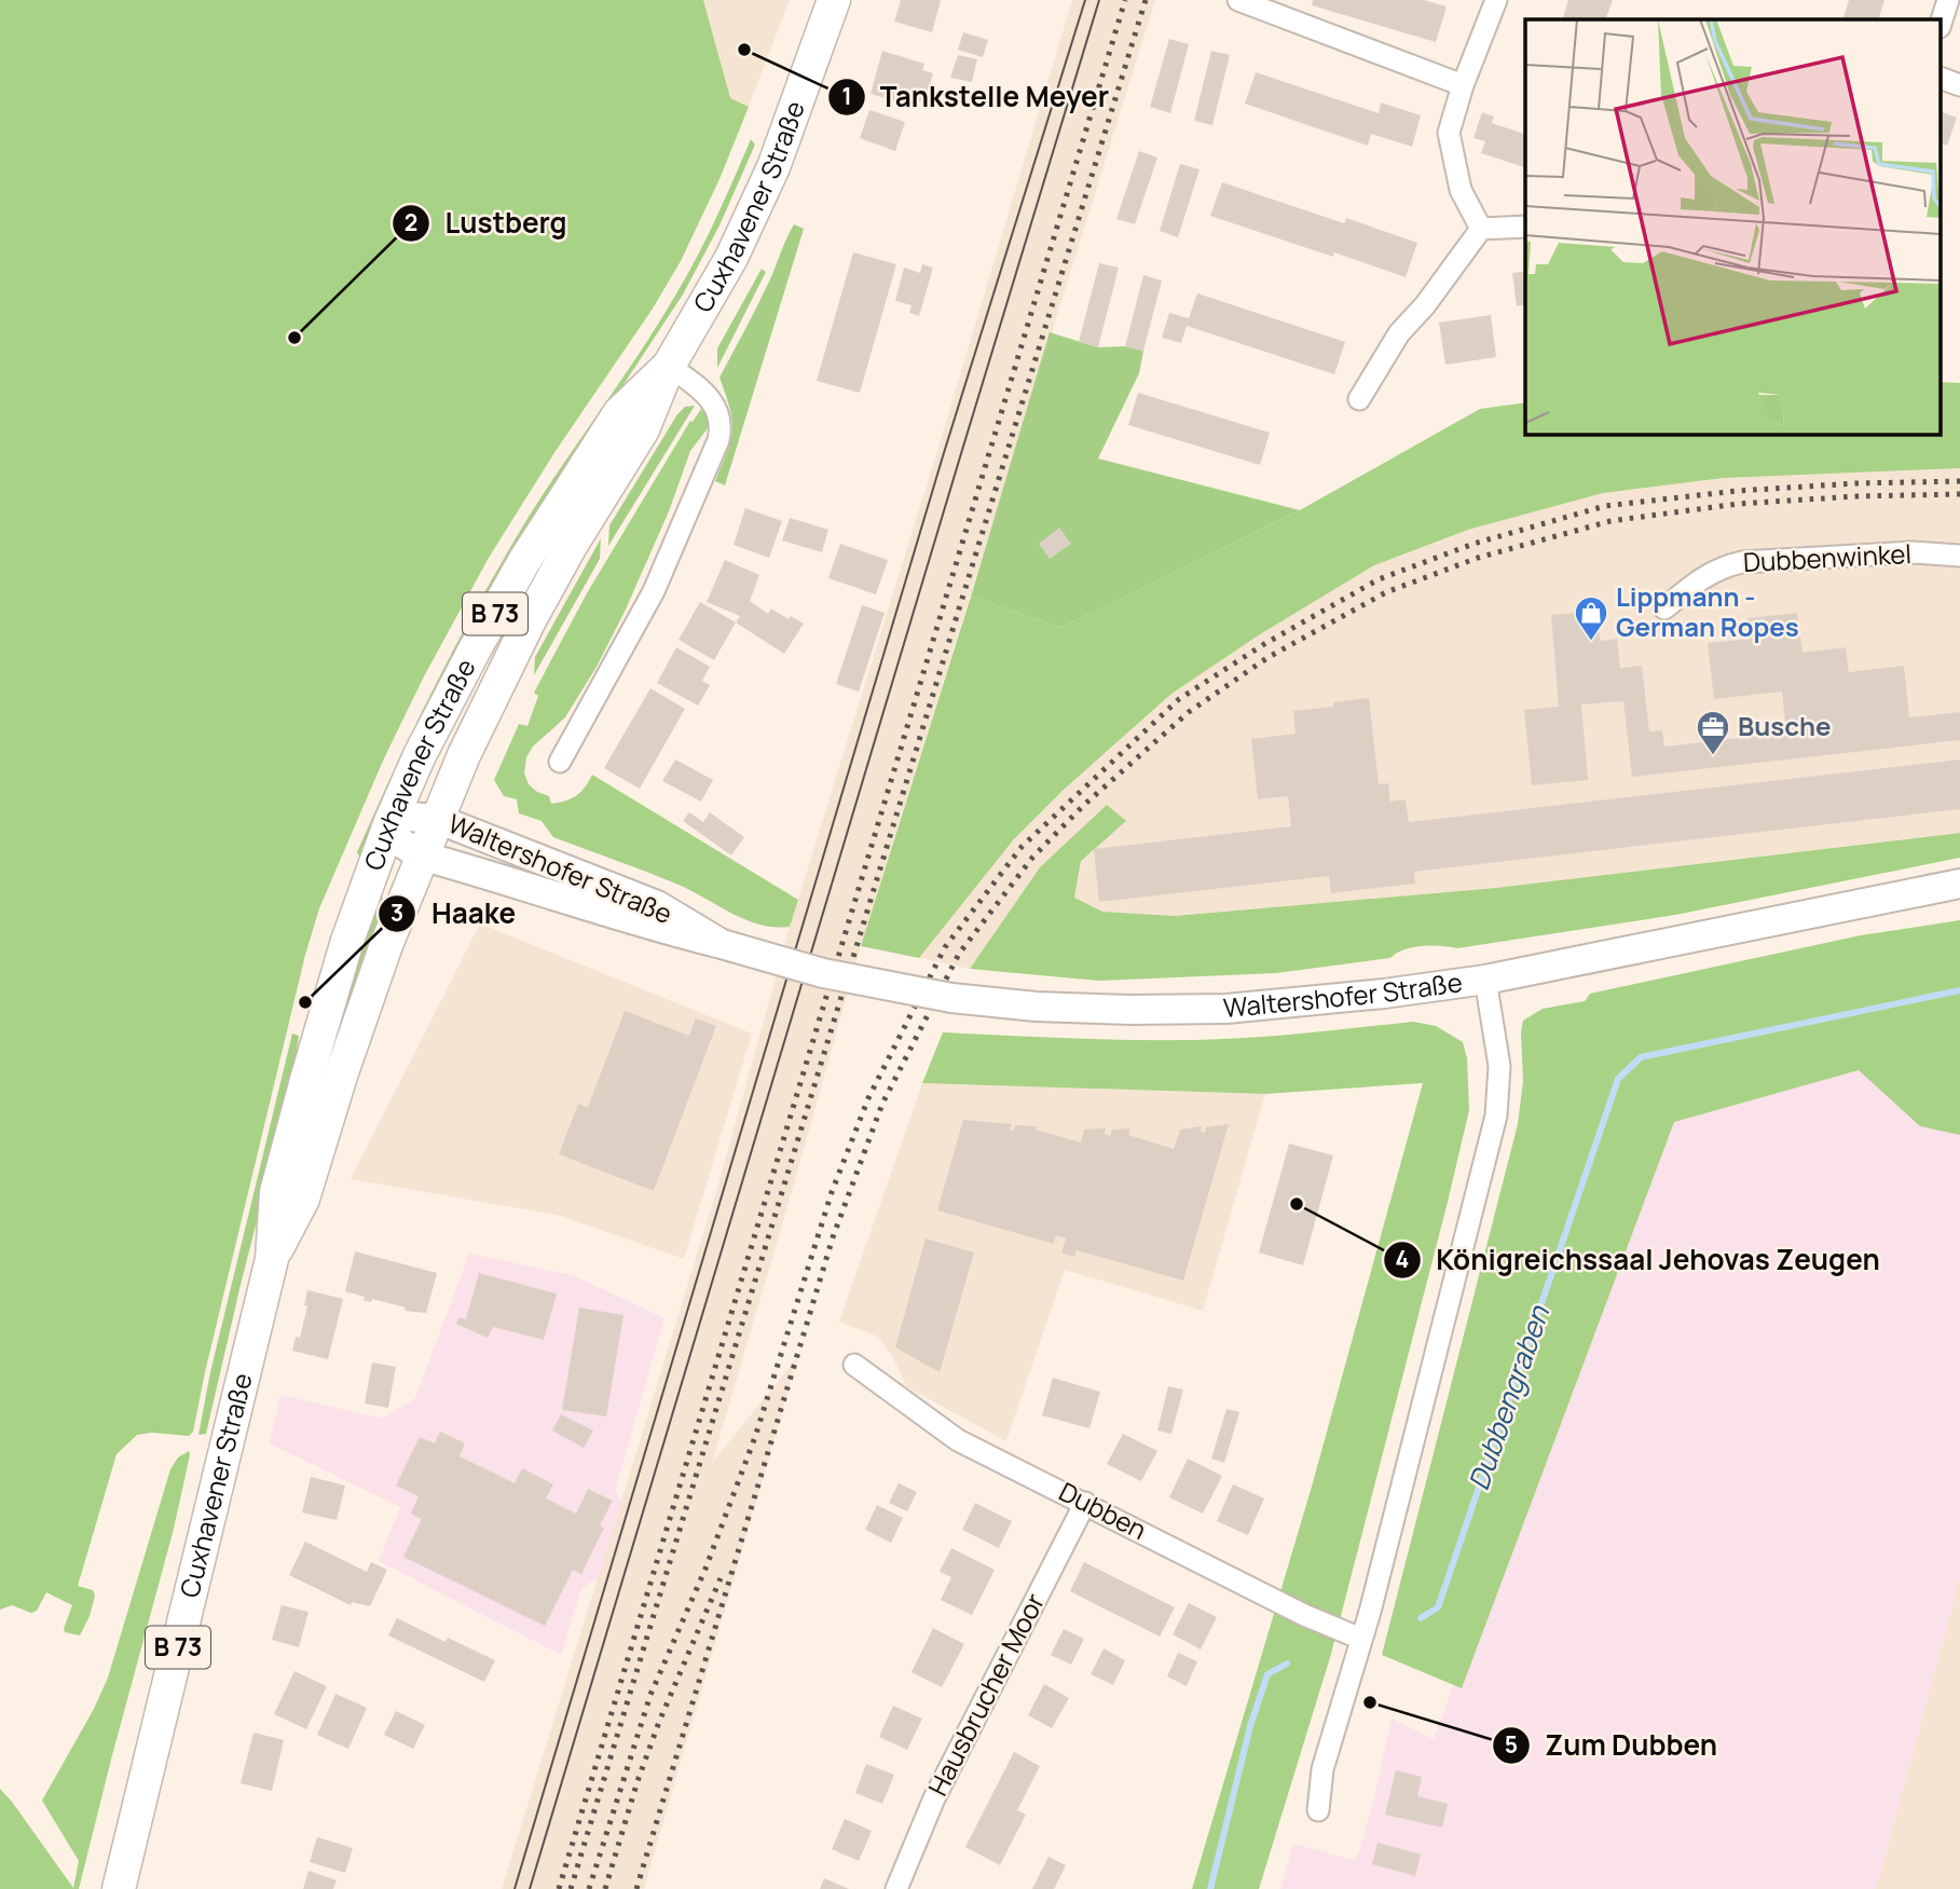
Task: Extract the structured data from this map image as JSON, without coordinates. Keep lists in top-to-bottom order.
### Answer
{
  "streets": {
    "main road": ["Cuxhavener Straße", "B 73", "Waltershofer Straße"],
    "street": ["Dubbenwinkel", "Dubben", "Hausbrucher Moor"]
  },
  "crossings": [
    ["Cuxhavener Straße", "Waltershofer Straße"],
    ["Dubben", "Hausbrucher Moor"]
  ],
  "water": ["Dubbengraben"],
  "places": {
    "other": [
      "Tankstelle Meyer",
      "Lustberg",
      "Haake",
      "Königreichssaal Jehovas Zeugen",
      "Zum Dubben"
    ],
    "shop": ["Lippmann - German Ropes"],
    "office": ["Busche"]
  }
}
